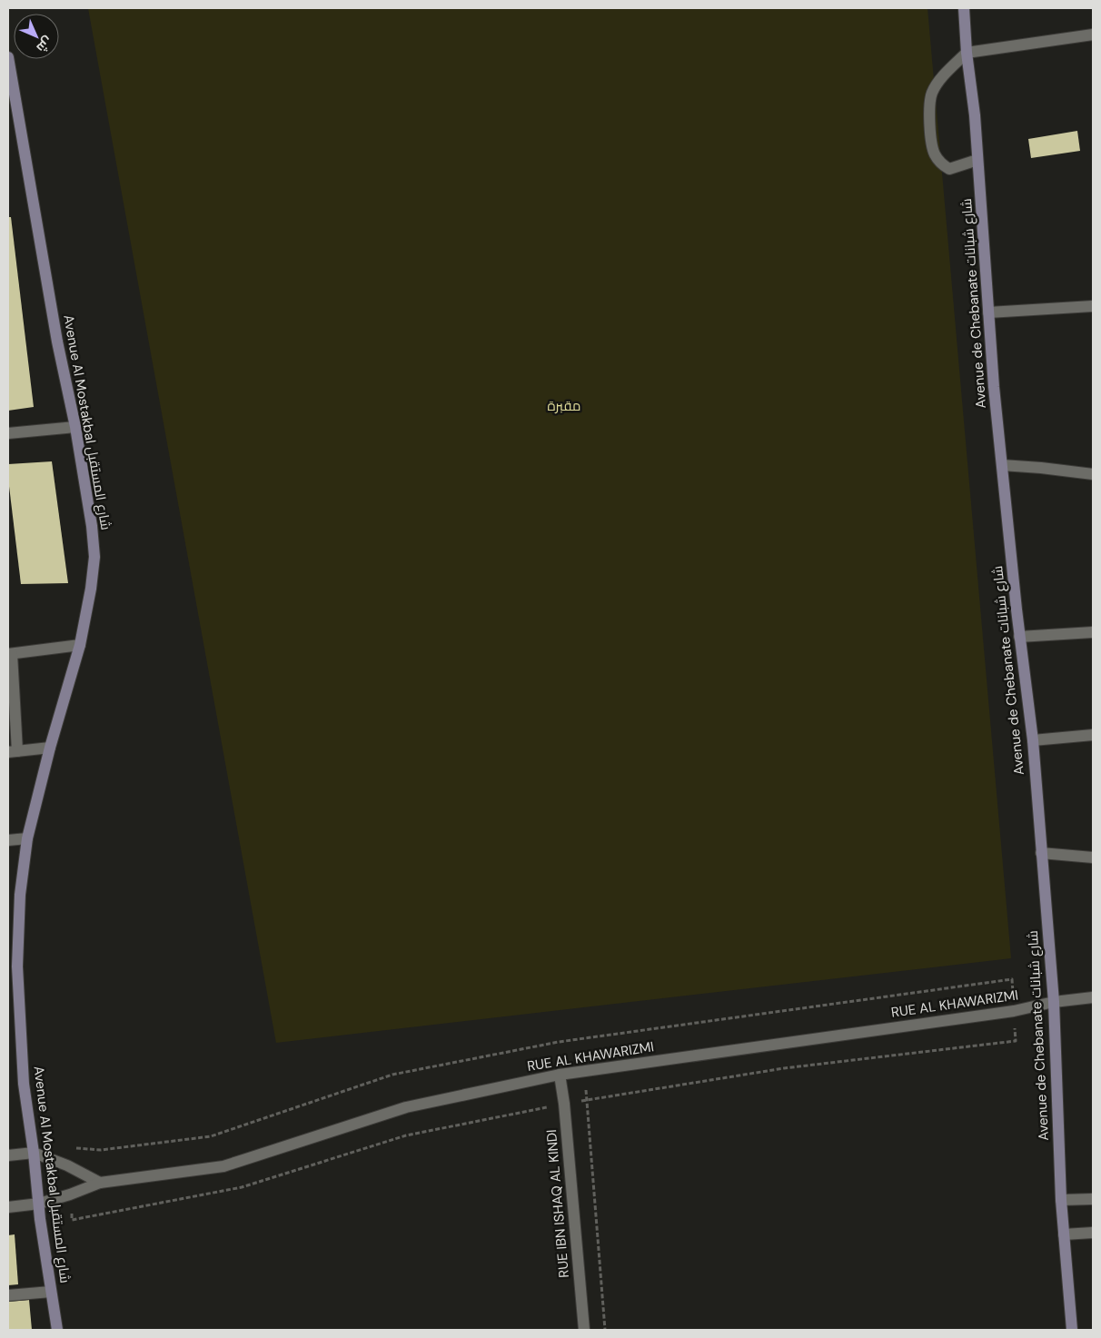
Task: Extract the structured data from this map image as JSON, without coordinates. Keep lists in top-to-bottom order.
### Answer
{
  "streets": {
    "street": [
      "Avenue de Chebanate شارع شبانات",
      "Avenue Al Mostakbal شارع المستقبل",
      "RUE AL KHAWARIZMI",
      "RUE IBN ISHAQ AL KINDI"
    ]
  },
  "crossings": [
    ["Avenue de Chebanate شارع شبانات", "RUE AL KHAWARIZMI"],
    ["Avenue Al Mostakbal شارع المستقبل", "RUE AL KHAWARIZMI"],
    ["RUE AL KHAWARIZMI", "RUE IBN ISHAQ AL KINDI"]
  ],
  "parks": ["مقبرة"],
  "north": "bottom right"
}
